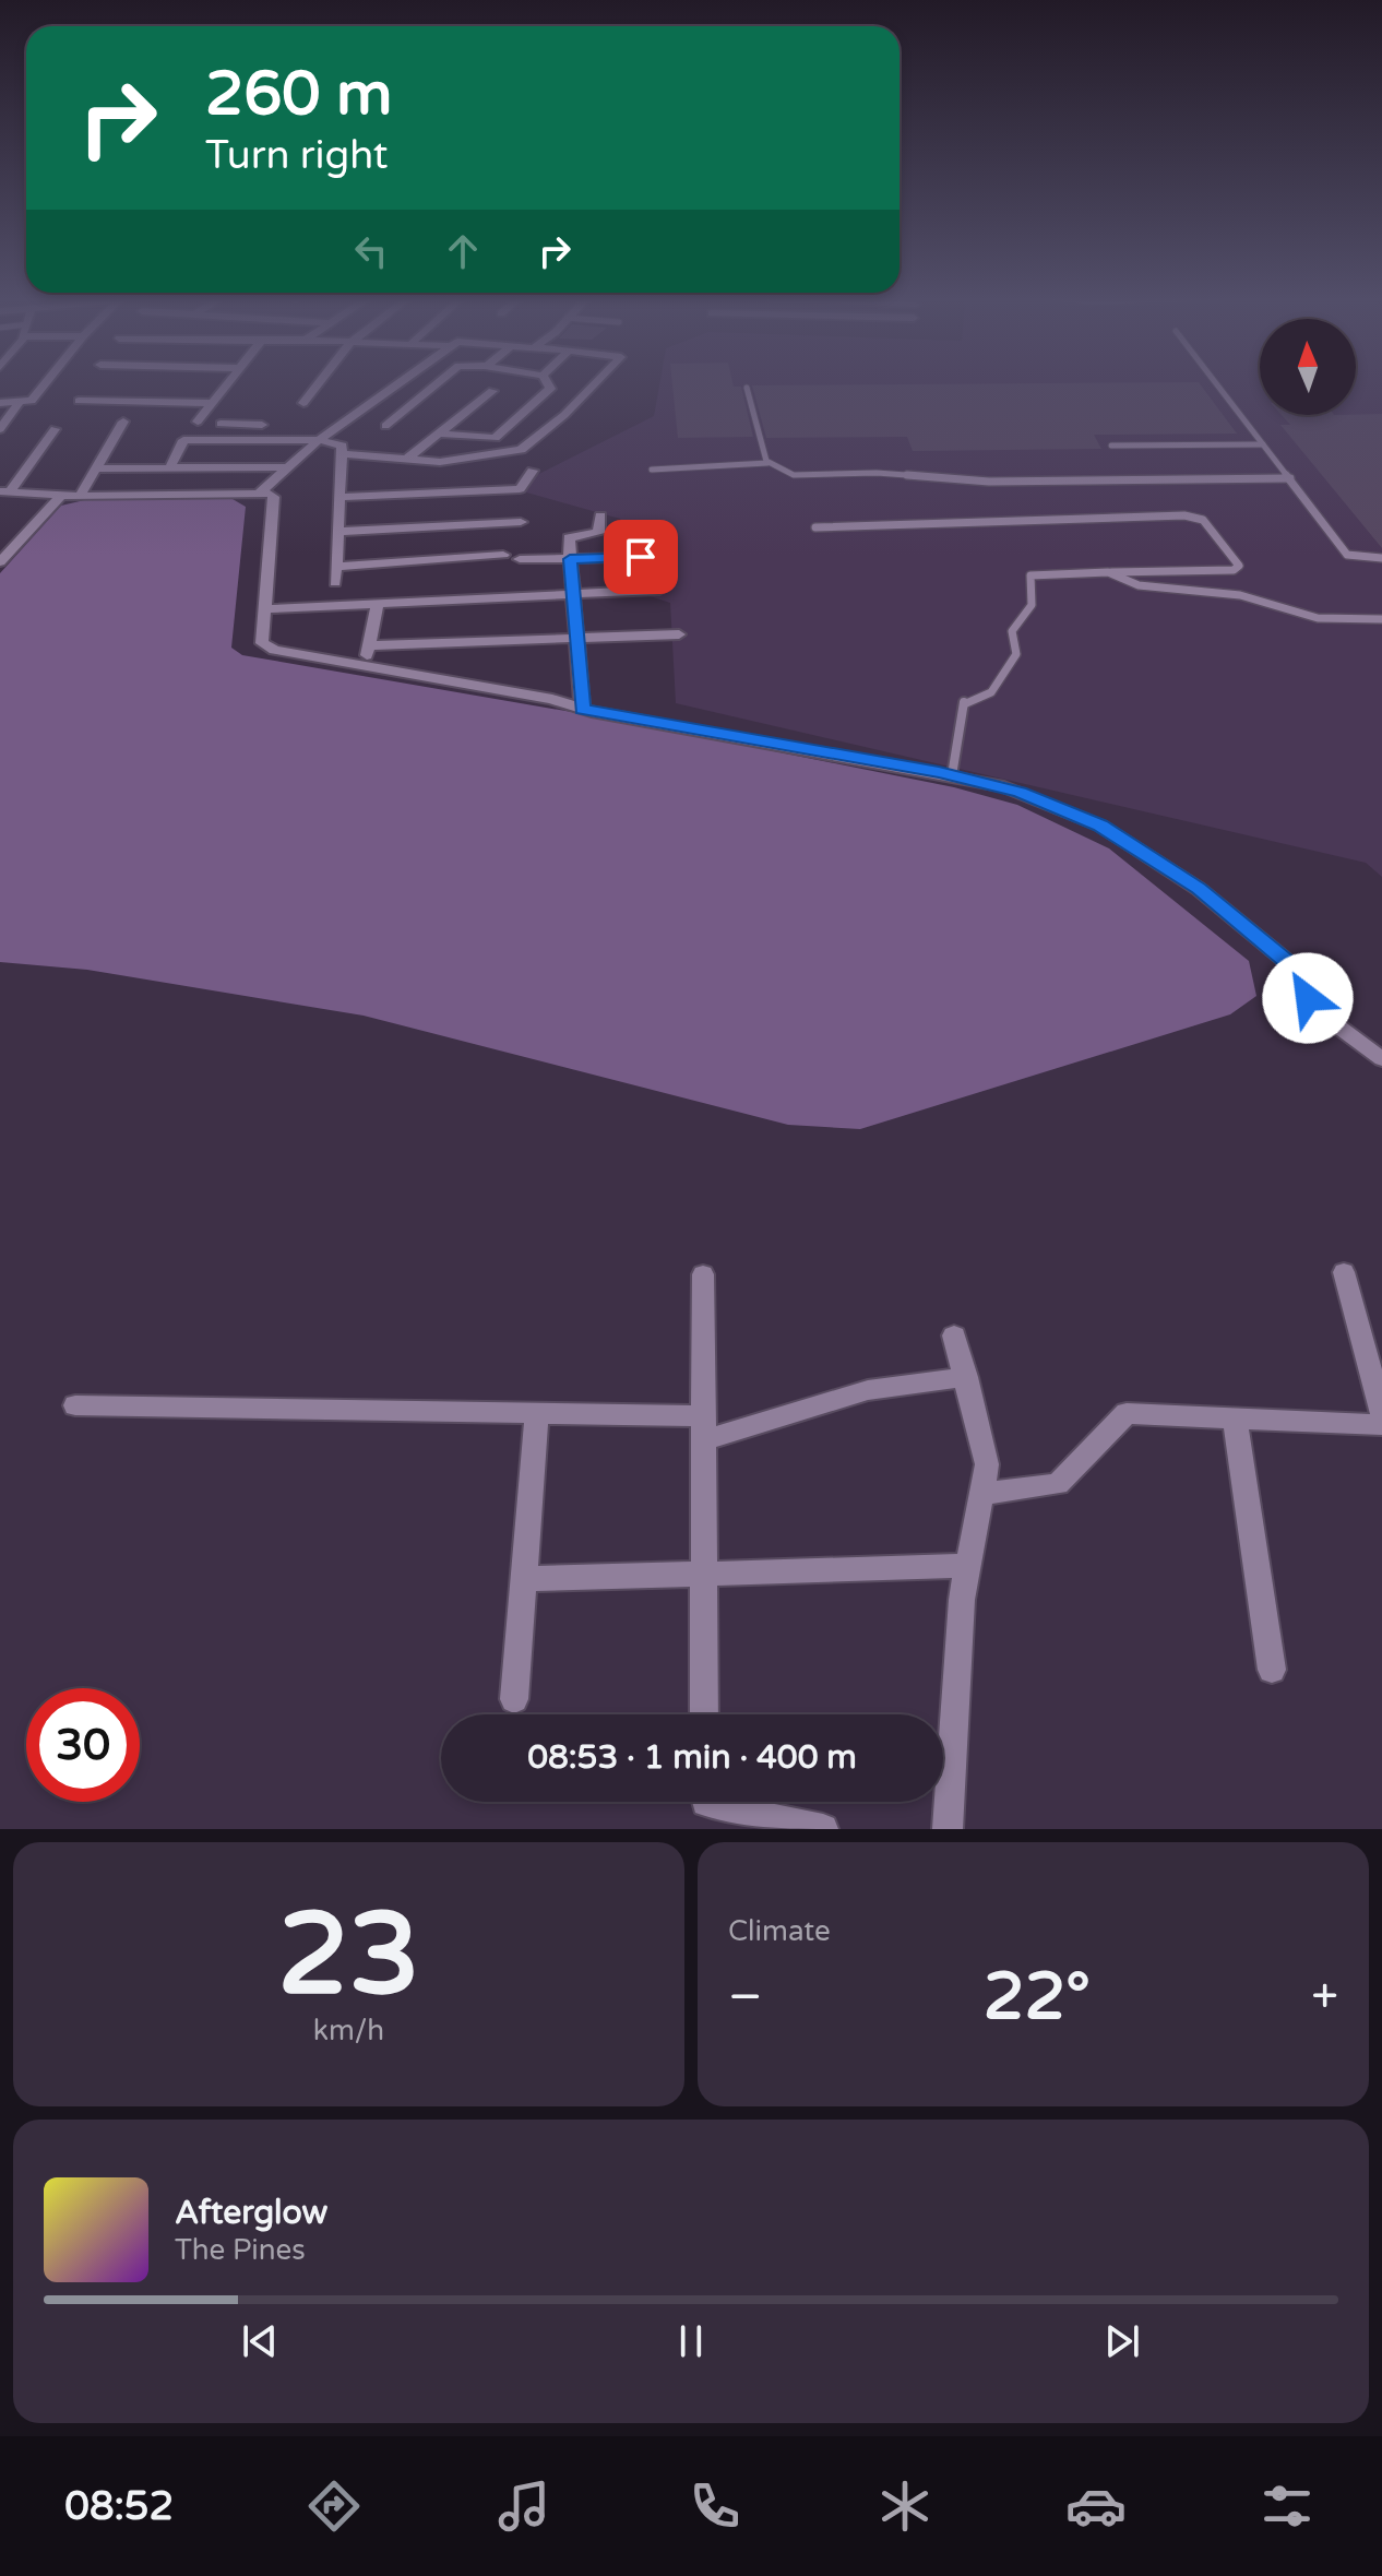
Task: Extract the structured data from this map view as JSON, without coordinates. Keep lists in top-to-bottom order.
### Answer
{
  "north": "top",
  "page": {
    "turn": ["260 m", "Turn right"],
    "limit": "30",
    "trip": "08:53 · 1 min · 400 m",
    "tile": [
      ["23", "km/h"],
      "Climate"
    ],
    "heat": ["−", "22°", "+"],
    "song": ["Afterglow", "The Pines"],
    "tabs": "08:52"
  }
}
